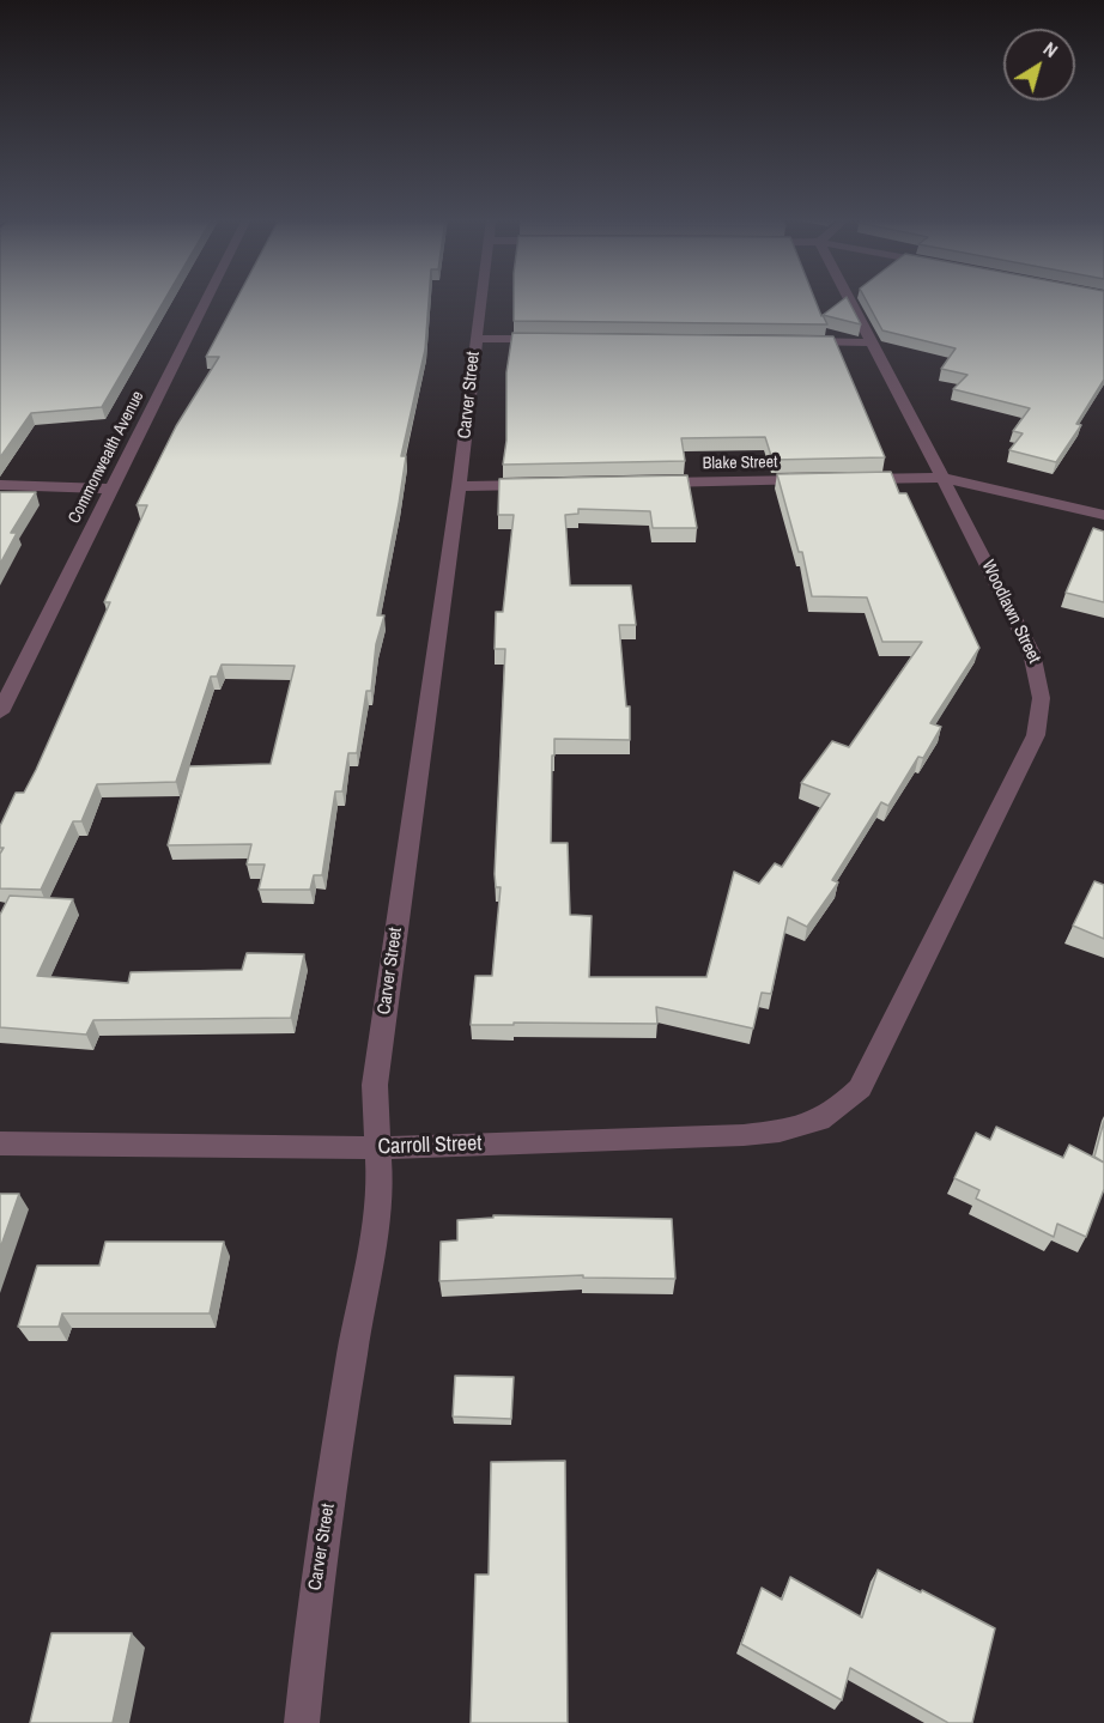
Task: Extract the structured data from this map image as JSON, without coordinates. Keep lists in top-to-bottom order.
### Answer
{
  "streets": {
    "street": [
      "Carver Street",
      "Commonwealth Avenue",
      "Blake Street",
      "Woodlawn Street",
      "Carroll Street"
    ]
  },
  "crossings": [
    ["Carver Street", "Carroll Street"],
    ["Woodlawn Street", "Carroll Street"]
  ],
  "north": "top right"
}
